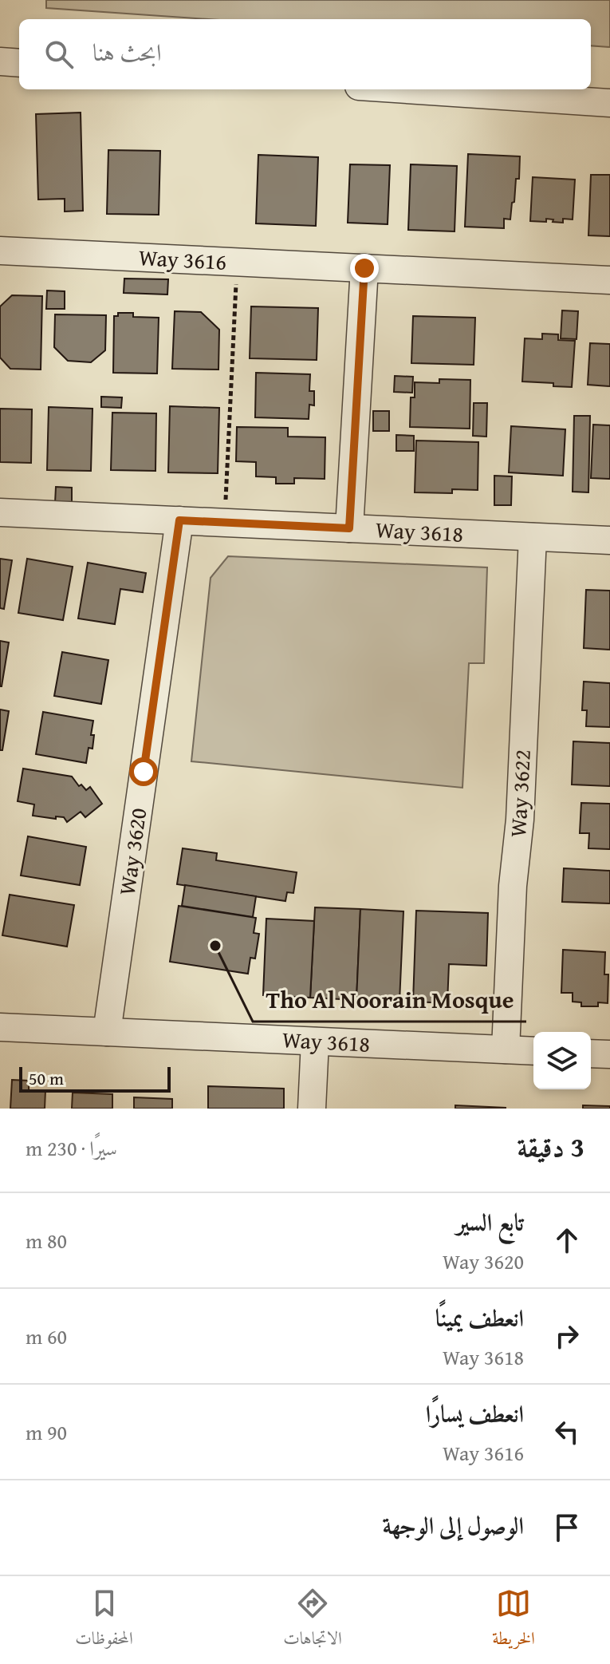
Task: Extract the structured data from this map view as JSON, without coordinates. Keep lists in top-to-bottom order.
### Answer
{
  "streets": {
    "street": [
      "Way 3616",
      "Way 3618",
      "Way 3622",
      "Way 3620"
    ]
  },
  "crossings": [
    ["Way 3618", "Way 3622"],
    ["Way 3618", "Way 3620"]
  ],
  "places": ["Tho Al Noorain Mosque"],
  "scale_bar": "50 m",
  "page": {
    "search": "ابحث هنا",
    "scale": "50 m",
    "heading": ["3 دقيقة", "سيرًا · 230 m"],
    "list": [
      ["تابع السير", "Way 3620", "80 m"],
      ["انعطف يمينًا", "Way 3618", "60 m"],
      ["انعطف يسارًا", "Way 3616", "90 m"],
      "الوصول إلى الوجهة"
    ],
    "nav": ["الخريطة", "الاتجاهات", "المحفوظات"]
  }
}
